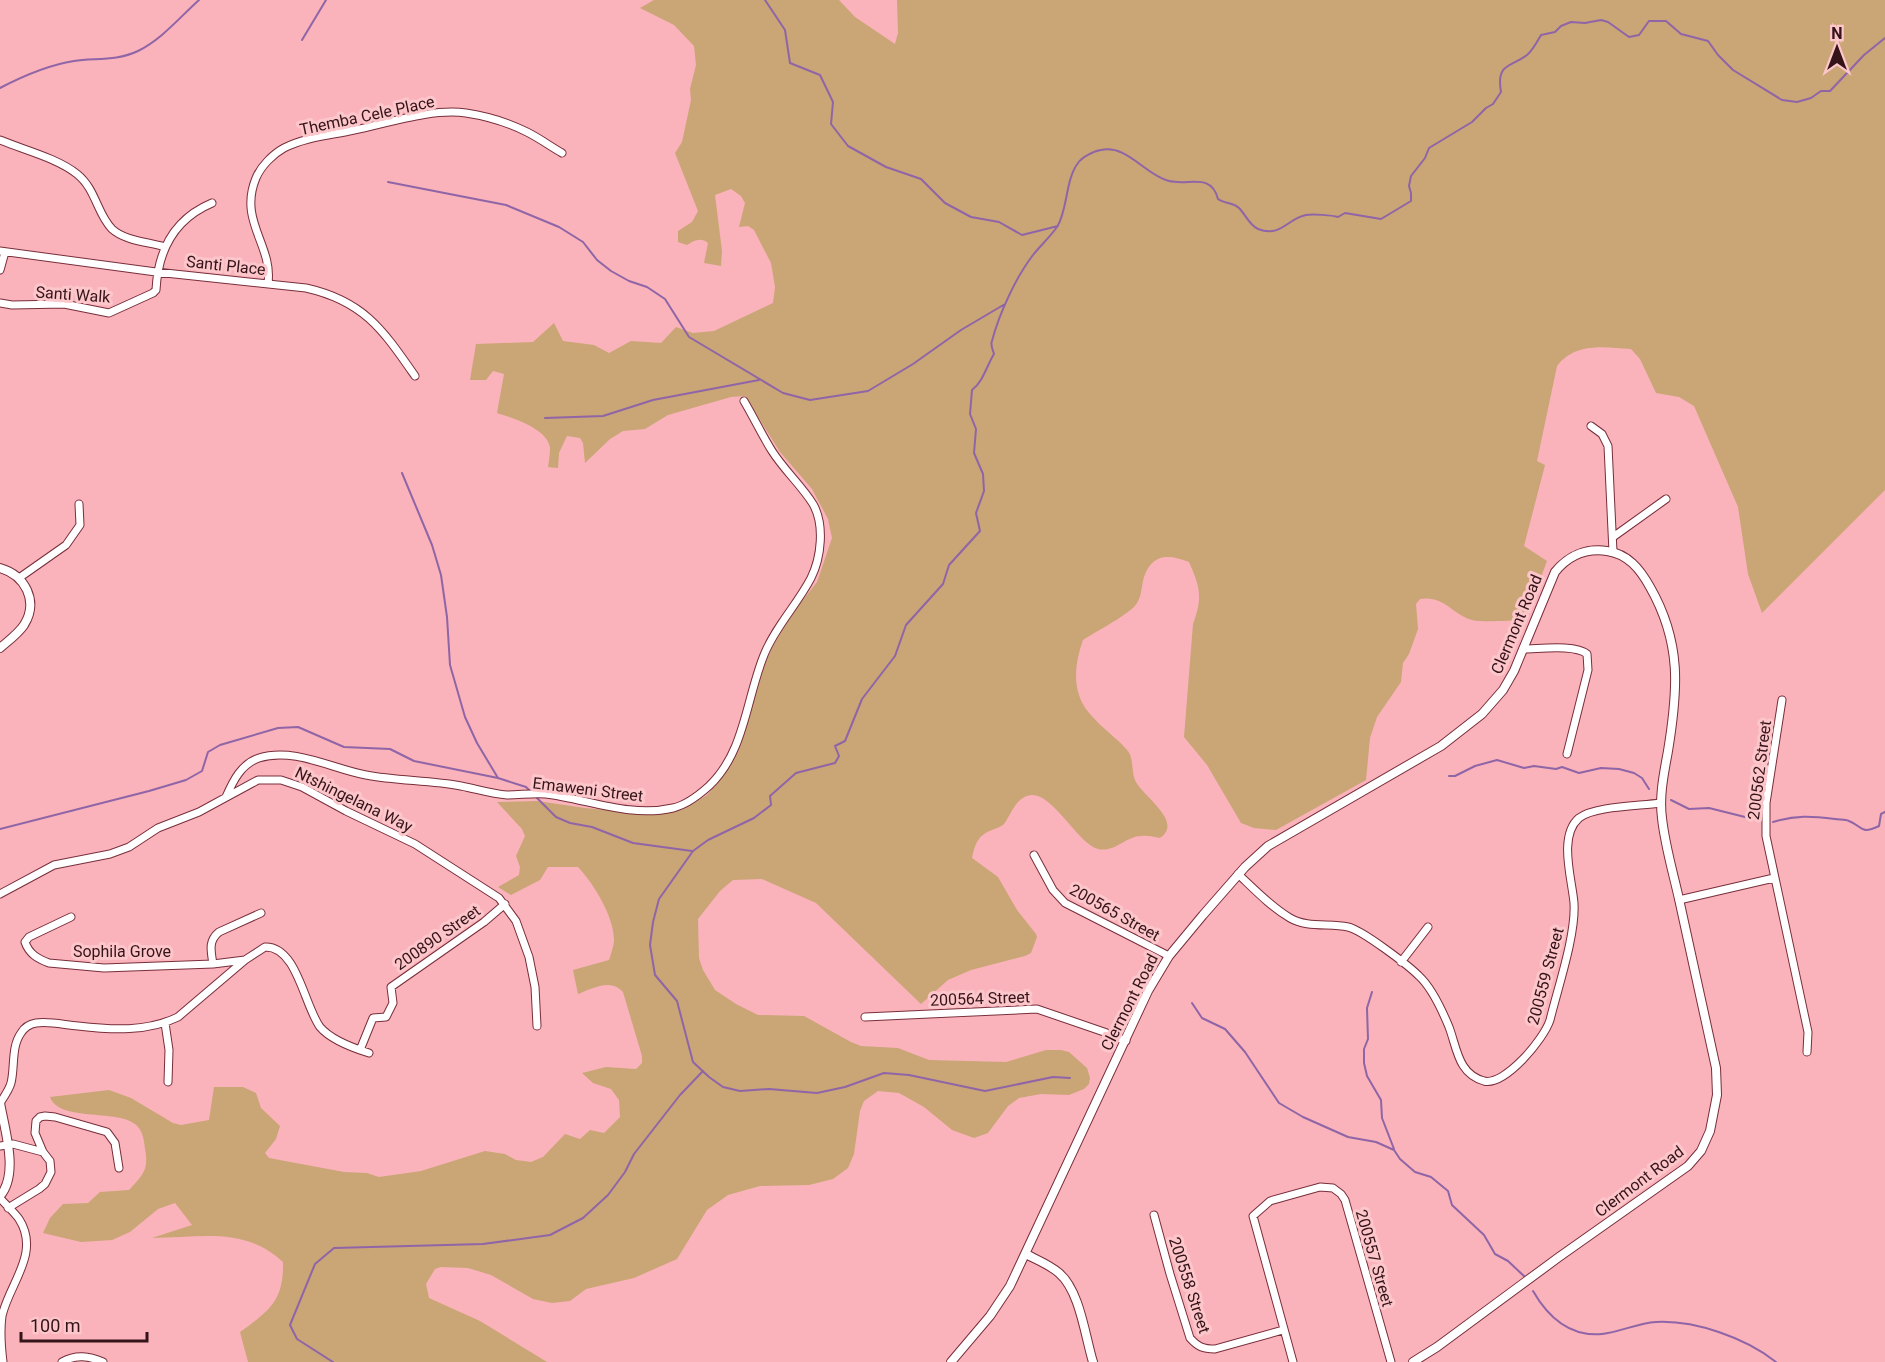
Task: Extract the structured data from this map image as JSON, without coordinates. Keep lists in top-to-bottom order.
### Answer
{
  "streets": {
    "street": [
      "Themba Cele Place",
      "Santi Place",
      "Santi Walk",
      "Clermont Road",
      "200562 Street",
      "Emaweni Street",
      "Ntshingelana Way",
      "200565 Street",
      "200890 Street",
      "Sophila Grove",
      "200559 Street",
      "200564 Street",
      "200557 Street",
      "200558 Street"
    ]
  },
  "crossings": [
    ["Themba Cele Place", "Santi Place"],
    ["Santi Place", "Santi Walk"],
    ["Clermont Road", "200565 Street"],
    ["Clermont Road", "200559 Street"],
    ["Clermont Road", "200564 Street"],
    ["Emaweni Street", "Ntshingelana Way"],
    ["Ntshingelana Way", "200890 Street"],
    ["200557 Street", "200558 Street"]
  ],
  "scale_bar": "100 m",
  "north": "top"
}
